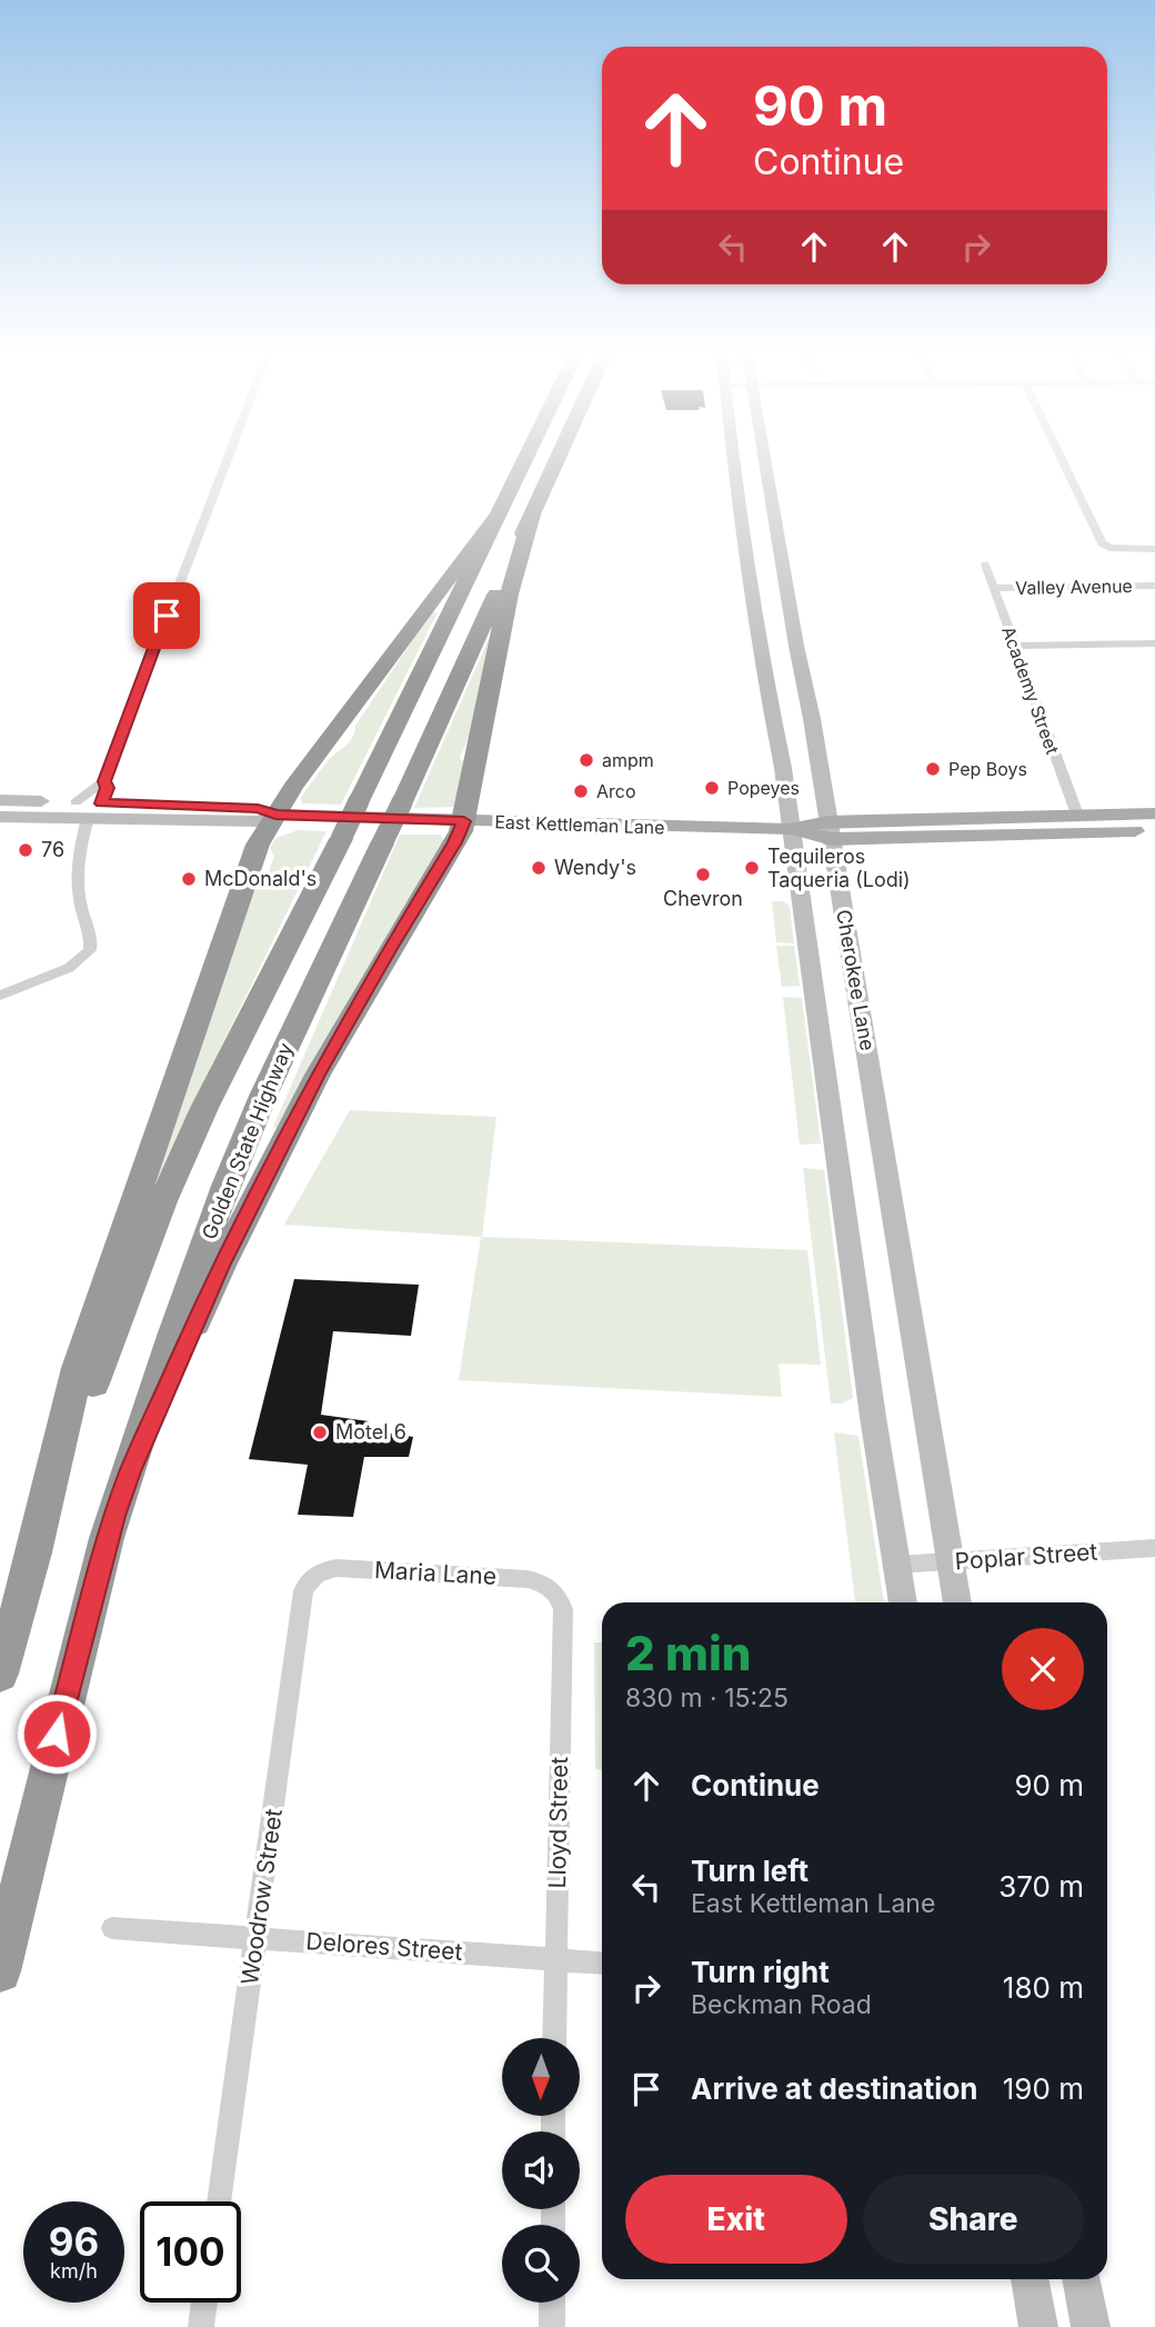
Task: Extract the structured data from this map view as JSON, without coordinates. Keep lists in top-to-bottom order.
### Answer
{
  "streets": {
    "highway": ["Golden State Highway"],
    "main road": ["East Kettleman Lane", "Cherokee Lane"],
    "street": [
      "Valley Avenue",
      "Academy Street",
      "Poplar Street",
      "Maria Lane",
      "Lloyd Street",
      "Woodrow Street",
      "Delores Street"
    ]
  },
  "crossings": [
    ["Valley Avenue", "Academy Street"],
    ["Academy Street", "East Kettleman Lane"],
    ["East Kettleman Lane", "Cherokee Lane"],
    ["Cherokee Lane", "Poplar Street"],
    ["Maria Lane", "Lloyd Street"],
    ["Maria Lane", "Woodrow Street"],
    ["Lloyd Street", "Delores Street"],
    ["Woodrow Street", "Delores Street"]
  ],
  "places": [
    "ampm",
    "Pep Boys",
    "Popeyes",
    "Arco",
    "76",
    "Wendy's",
    "Tequileros Taqueria (Lodi)",
    "Chevron",
    "McDonald's",
    "Motel 6"
  ],
  "north": "bottom",
  "page": {
    "turn": ["90 m", "Continue"],
    "heading": ["2 min", "830 m · 15:25"],
    "list": [
      {
        "name": "Continue",
        "value": "90 m"
      },
      {
        "name": "Turn left",
        "note": "East Kettleman Lane",
        "value": "370 m"
      },
      {
        "name": "Turn right",
        "note": "Beckman Road",
        "value": "180 m"
      },
      {
        "name": "Arrive at destination",
        "value": "190 m"
      }
    ],
    "buttons": ["Exit", "Share"],
    "speed": "96 km/h",
    "limit": "100"
  }
}
